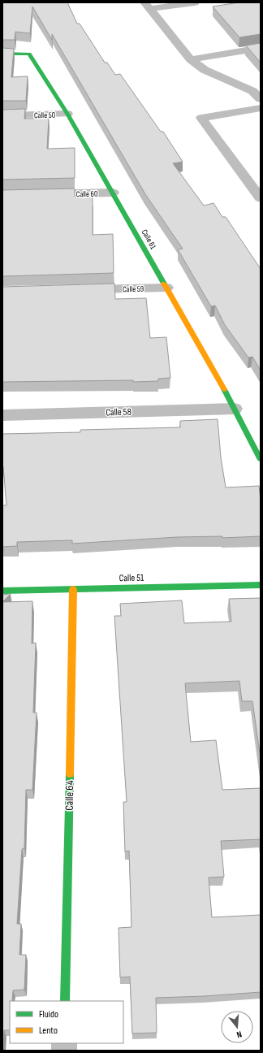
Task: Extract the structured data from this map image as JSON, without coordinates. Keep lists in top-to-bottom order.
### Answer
{
  "streets": {
    "street": [
      "Calle 50",
      "Calle 60",
      "Calle 61",
      "Calle 59",
      "Calle 58",
      "Calle 51",
      "Calle 64"
    ]
  },
  "crossings": [
    ["Calle 50", "Calle 61"],
    ["Calle 60", "Calle 61"],
    ["Calle 61", "Calle 59"],
    ["Calle 61", "Calle 58"],
    ["Calle 51", "Calle 64"]
  ],
  "legend": ["Fluido", "Lento"],
  "north": "bottom"
}
